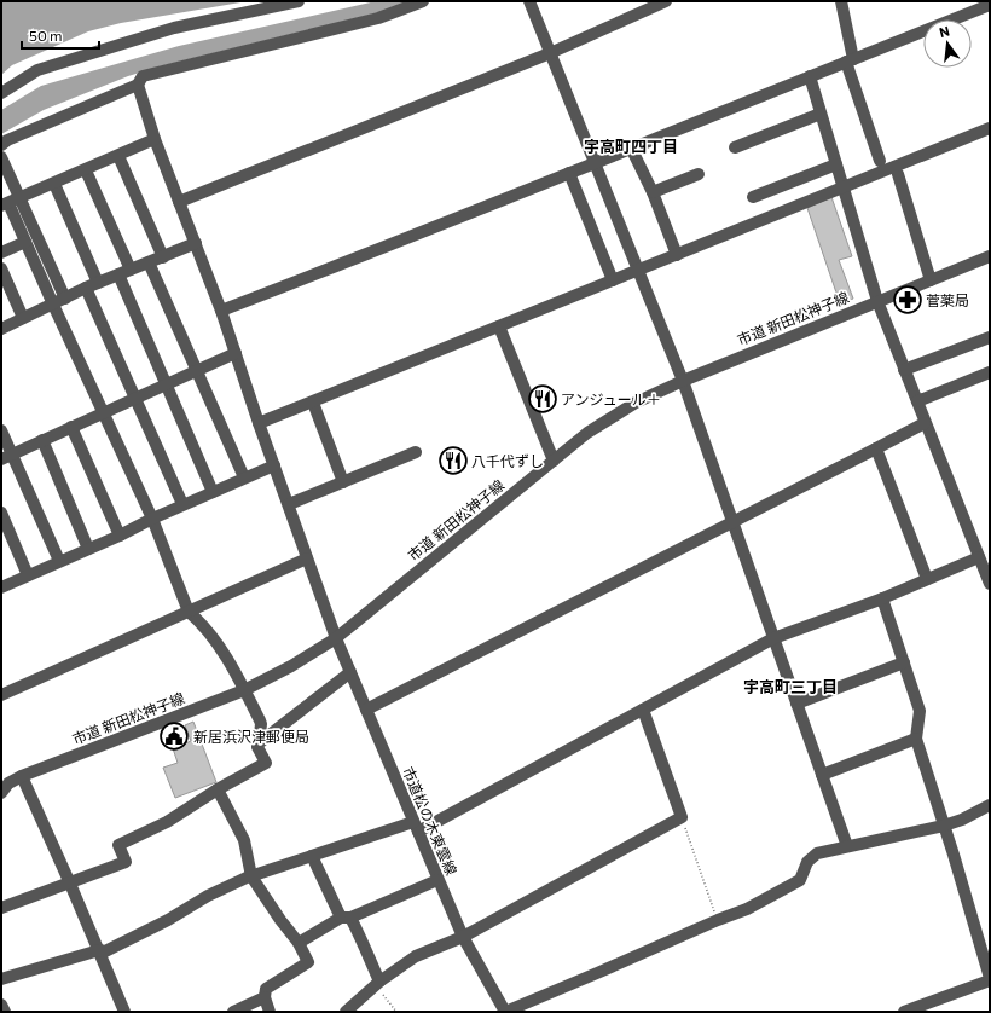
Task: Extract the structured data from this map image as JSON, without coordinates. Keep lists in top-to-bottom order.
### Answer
{
  "streets": {
    "street": ["市道 新田松神子線", "市道松の木東雲線"]
  },
  "crossings": [
    ["市道 新田松神子線", "市道松の木東雲線"]
  ],
  "districts": ["宇高町四丁目", "宇高町三丁目"],
  "places": {
    "pharmacy": ["菅薬局"],
    "restaurant": ["アンジュール＋", "八千代ずし"],
    "public building": ["新居浜沢津郵便局"]
  },
  "scale_bar": "50 m",
  "north": "top"
}
